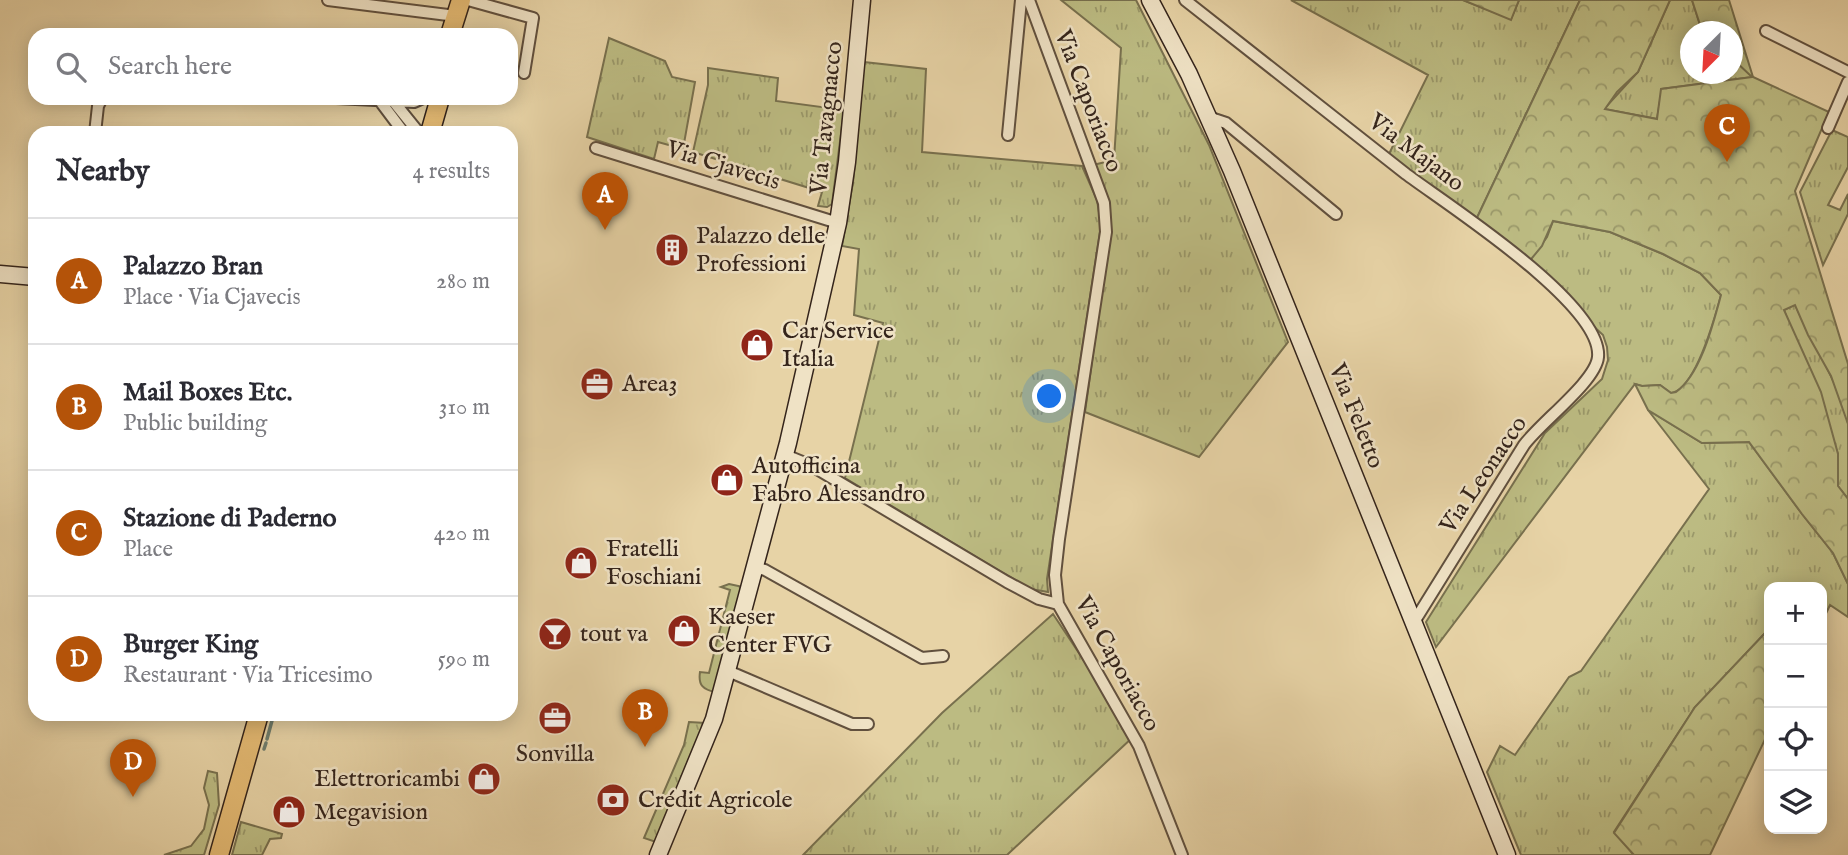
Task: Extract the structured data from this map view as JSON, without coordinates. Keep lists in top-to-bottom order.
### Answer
{
  "streets": {
    "street": [
      "Via Caporiacco",
      "Via Tavagnacco",
      "Via Majano",
      "Via Cjavecis",
      "Via Feletto",
      "Via Leonacco"
    ]
  },
  "crossings": [
    ["Via Tavagnacco", "Via Cjavecis"],
    ["Via Majano", "Via Leonacco"],
    ["Via Feletto", "Via Leonacco"]
  ],
  "places": {
    "building": ["Palazzo delle Professioni"],
    "shop": [
      "Car Service Italia",
      "Autofficina Fabro Alessandro",
      "Fratelli Foschiani",
      "Kaeser Center FVG",
      "Elettroricambi",
      "Megavision"
    ],
    "office": ["Area3", "Sonvilla"],
    "bar": ["tout va"],
    "bank": ["Crédit Agricole"]
  },
  "north": "bottom left",
  "page": {
    "search": "Search here",
    "pins": [
      "C",
      "A",
      "B",
      "D"
    ],
    "heading": ["Nearby", "4 results"],
    "list": [
      {
        "mark": "A",
        "name": "Palazzo Bran",
        "note": "Place · Via Cjavecis",
        "value": "280 m"
      },
      {
        "mark": "B",
        "name": "Mail Boxes Etc.",
        "note": "Public building",
        "value": "310 m"
      },
      {
        "mark": "C",
        "name": "Stazione di Paderno",
        "note": "Place",
        "value": "420 m"
      },
      {
        "mark": "D",
        "name": "Burger King",
        "note": "Restaurant · Via Tricesimo",
        "value": "590 m"
      }
    ],
    "map_buttons": ["+", "−"]
  }
}
